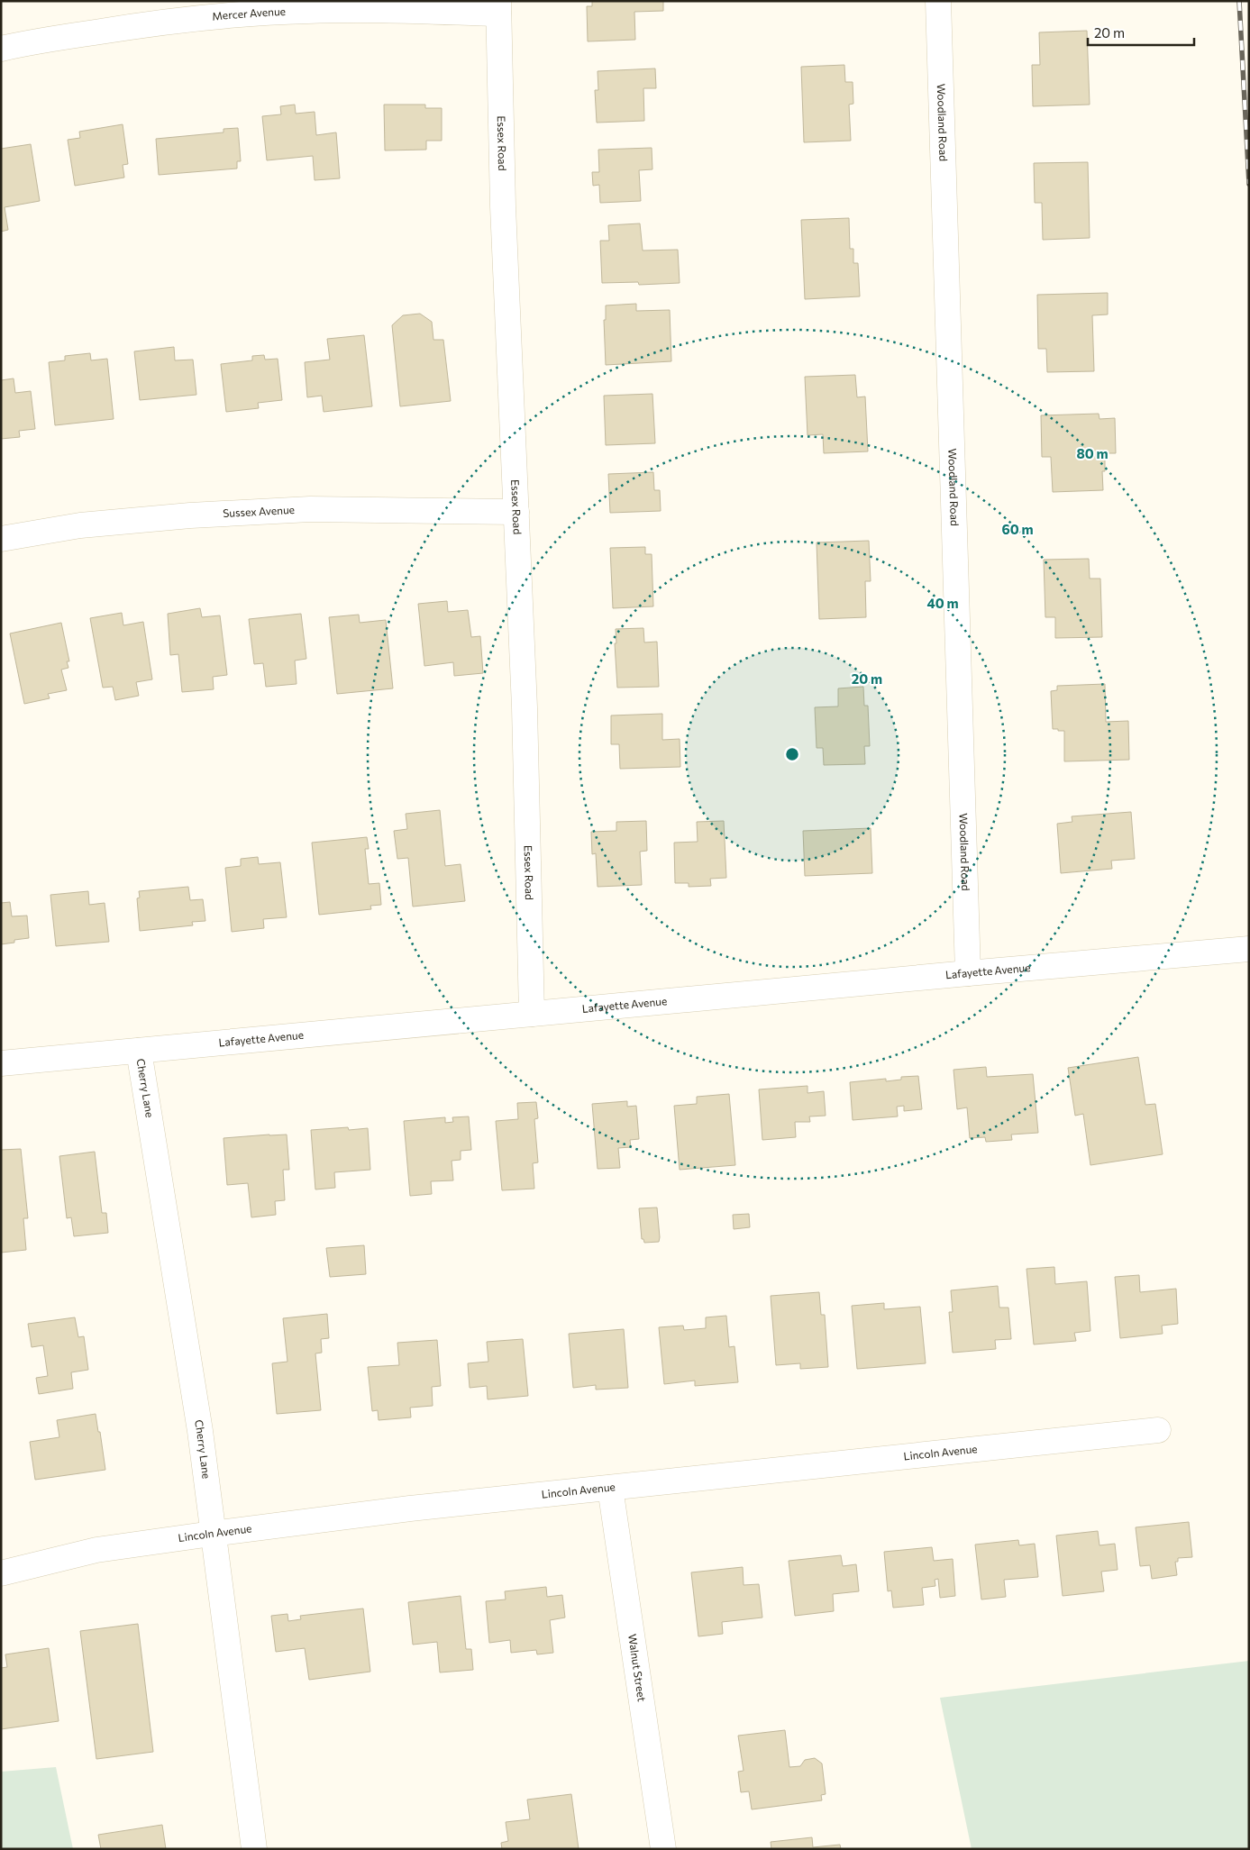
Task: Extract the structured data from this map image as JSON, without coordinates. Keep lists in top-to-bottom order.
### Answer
{
  "streets": {
    "street": [
      "Mercer Avenue",
      "Woodland Road",
      "Essex Road",
      "Sussex Avenue",
      "Lafayette Avenue",
      "Cherry Lane",
      "Lincoln Avenue",
      "Walnut Street"
    ]
  },
  "crossings": [
    ["Mercer Avenue", "Essex Road"],
    ["Woodland Road", "Lafayette Avenue"],
    ["Essex Road", "Sussex Avenue"],
    ["Essex Road", "Lafayette Avenue"],
    ["Lafayette Avenue", "Cherry Lane"],
    ["Cherry Lane", "Lincoln Avenue"],
    ["Lincoln Avenue", "Walnut Street"]
  ],
  "scale_bar": "20 m",
  "rings": [
    "80 m",
    "60 m",
    "40 m",
    "20 m"
  ]
}
